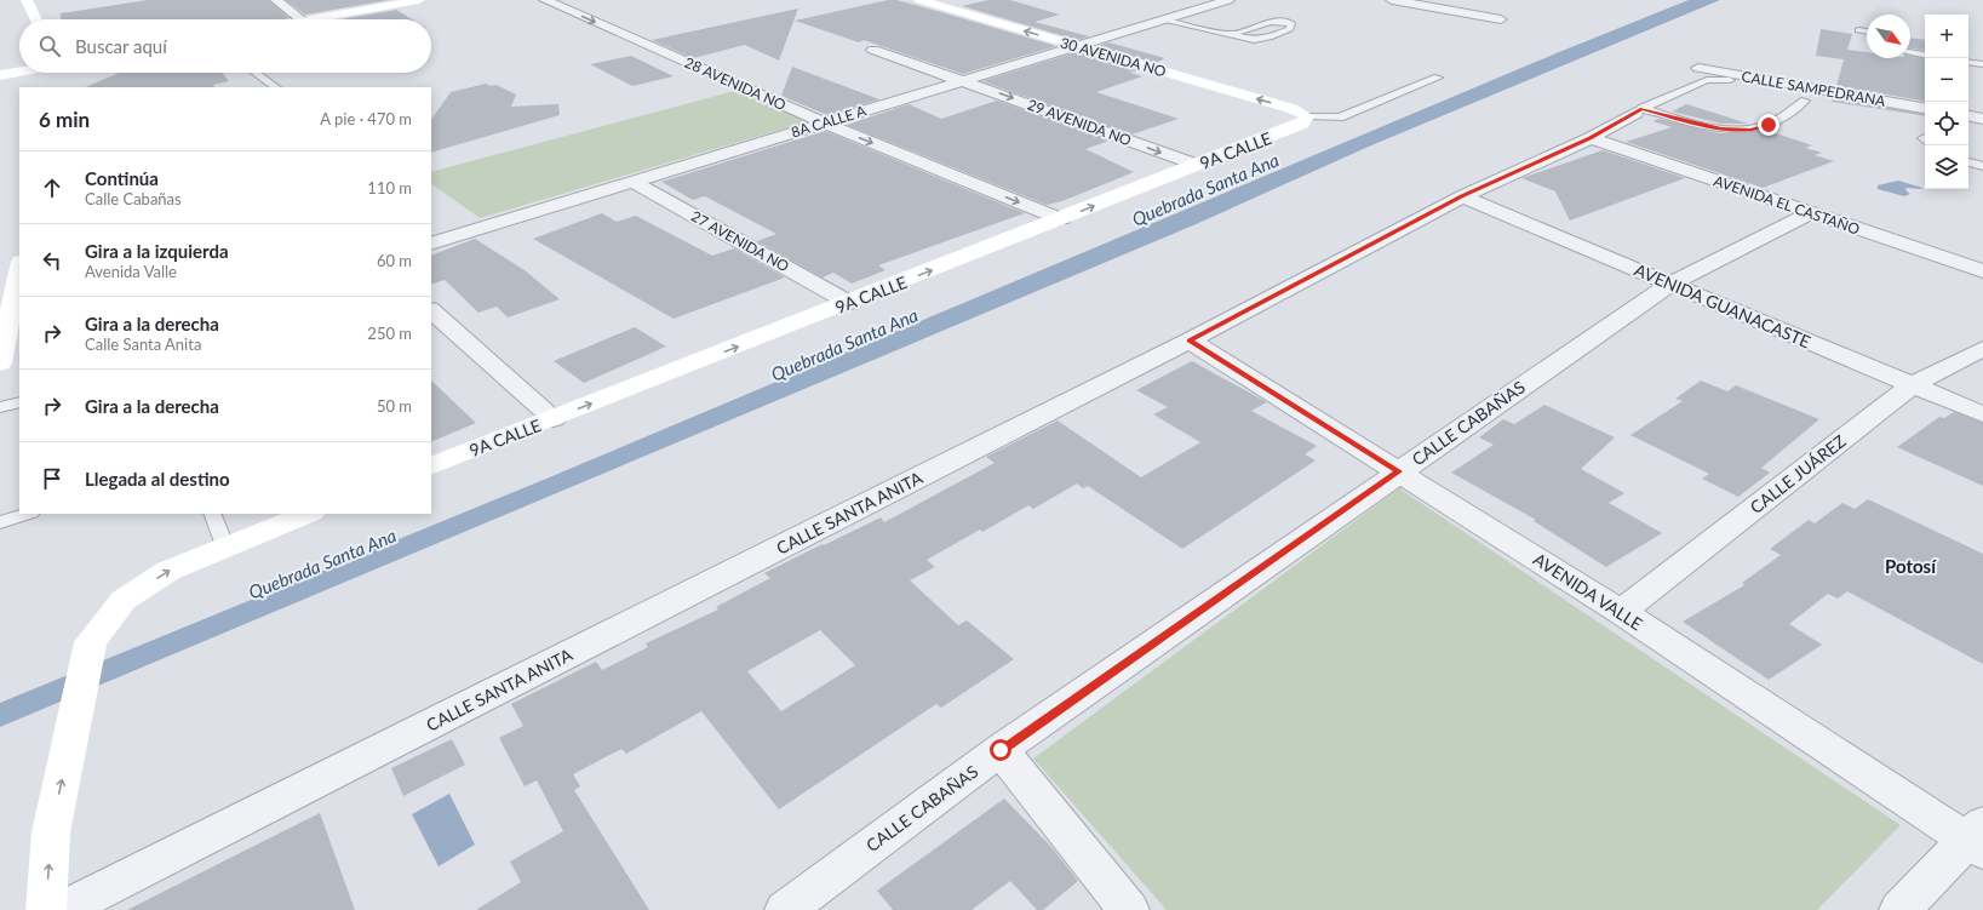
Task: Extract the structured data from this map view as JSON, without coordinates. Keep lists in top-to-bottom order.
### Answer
{
  "streets": {
    "street": [
      "30 AVENIDA NO",
      "28 AVENIDA NO",
      "CALLE SAMPEDRANA",
      "8A CALLE A",
      "29 AVENIDA NO",
      "9A CALLE",
      "AVENIDA EL CASTAÑO",
      "27 AVENIDA NO",
      "AVENIDA GUANACASTE",
      "CALLE CABAÑAS",
      "CALLE JUÁREZ",
      "CALLE SANTA ANITA",
      "AVENIDA VALLE"
    ]
  },
  "crossings": [
    ["30 AVENIDA NO", "8A CALLE A"],
    ["30 AVENIDA NO", "9A CALLE"],
    ["28 AVENIDA NO", "8A CALLE A"],
    ["28 AVENIDA NO", "9A CALLE"],
    ["8A CALLE A", "29 AVENIDA NO"],
    ["8A CALLE A", "27 AVENIDA NO"],
    ["29 AVENIDA NO", "9A CALLE"],
    ["9A CALLE", "27 AVENIDA NO"],
    ["AVENIDA EL CASTAÑO", "CALLE CABAÑAS"],
    ["AVENIDA EL CASTAÑO", "CALLE SANTA ANITA"],
    ["AVENIDA GUANACASTE", "CALLE CABAÑAS"],
    ["AVENIDA GUANACASTE", "CALLE JUÁREZ"],
    ["AVENIDA GUANACASTE", "CALLE SANTA ANITA"],
    ["CALLE CABAÑAS", "AVENIDA VALLE"],
    ["CALLE JUÁREZ", "AVENIDA VALLE"],
    ["CALLE SANTA ANITA", "AVENIDA VALLE"]
  ],
  "one_way": [
    "30 AVENIDA NO",
    "28 AVENIDA NO",
    "29 AVENIDA NO",
    "9A CALLE"
  ],
  "districts": ["Potosí"],
  "water": ["Quebrada Santa Ana"],
  "north": "bottom right",
  "page": {
    "map_buttons": ["+", "−"],
    "search": "Buscar aquí",
    "heading": ["6 min", "A pie · 470 m"],
    "list": [
      ["Continúa", "Calle Cabañas", "110 m"],
      ["Gira a la izquierda", "Avenida Valle", "60 m"],
      ["Gira a la derecha", "Calle Santa Anita", "250 m"],
      ["Gira a la derecha", "50 m"],
      "Llegada al destino"
    ]
  }
}
